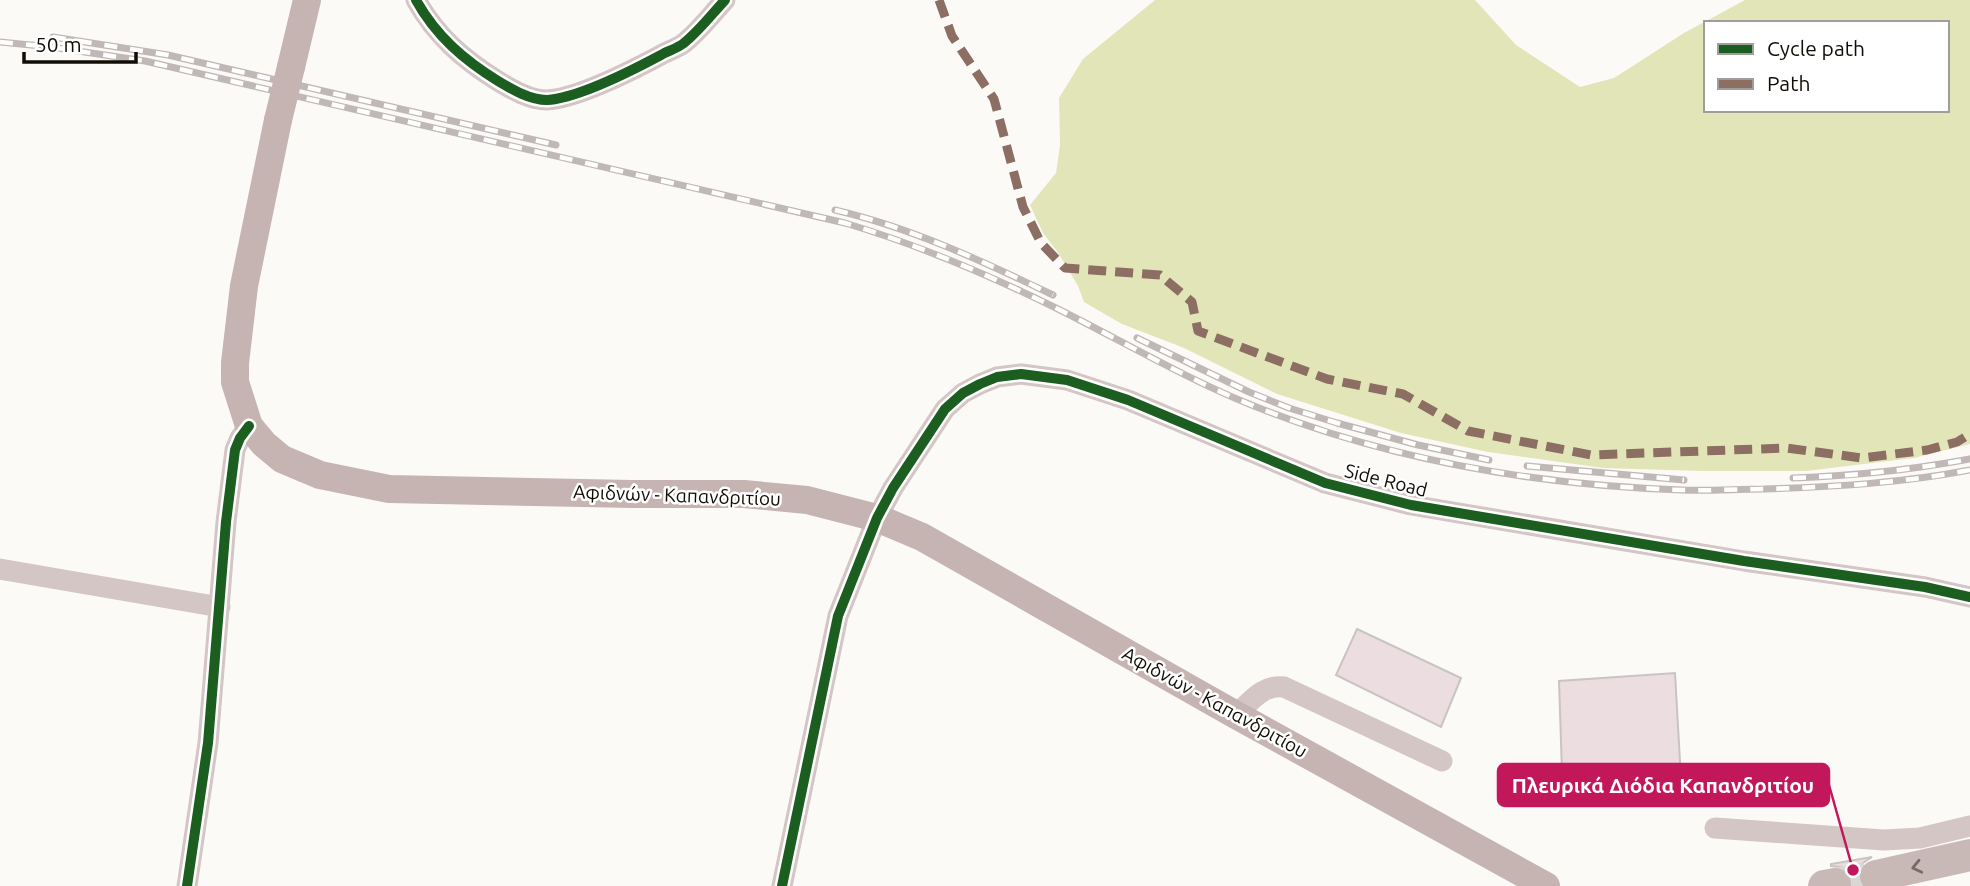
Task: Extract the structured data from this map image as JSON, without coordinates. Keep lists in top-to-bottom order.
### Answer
{
  "streets": {
    "main road": ["Αφιδνών - Καπανδριτίου"],
    "street": ["Side Road"]
  },
  "crossings": [
    ["Side Road", "Αφιδνών - Καπανδριτίου"]
  ],
  "places": ["Πλευρικά Διόδια Καπανδριτίου"],
  "legend": ["Cycle path", "Path"],
  "scale_bar": "50 m"
}
